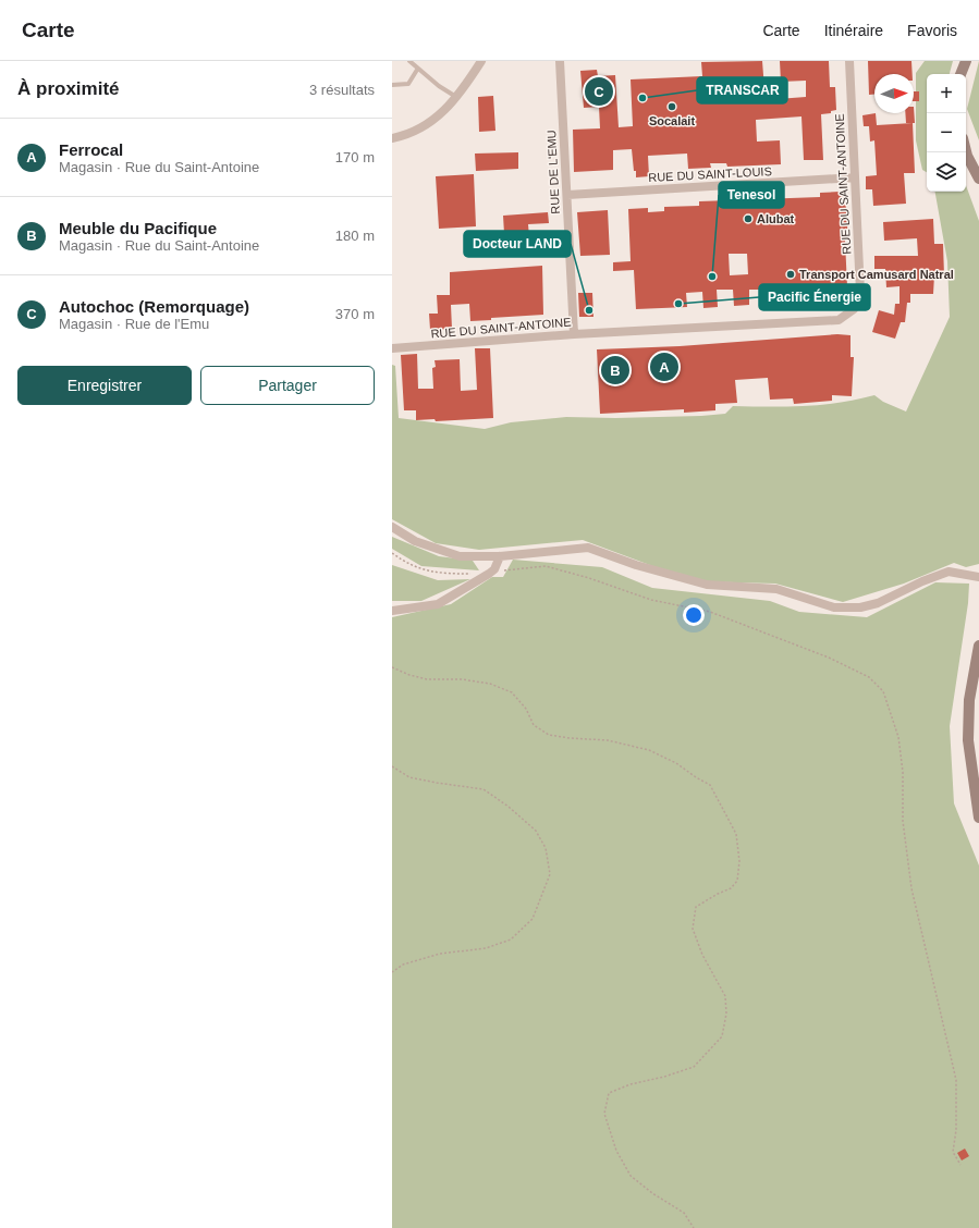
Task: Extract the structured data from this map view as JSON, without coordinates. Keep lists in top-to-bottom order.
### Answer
{
  "streets": {
    "street": ["RUE DE L'EMU", "RUE DU SAINT-LOUIS", "RUE DU SAINT-ANTOINE"]
  },
  "crossings": [
    ["RUE DE L'EMU", "RUE DU SAINT-LOUIS"],
    ["RUE DE L'EMU", "RUE DU SAINT-ANTOINE"],
    ["RUE DU SAINT-LOUIS", "RUE DU SAINT-ANTOINE"]
  ],
  "places": [
    "TRANSCAR",
    "Socalait",
    "Alubat",
    "Transport Camusard Natral",
    "Tenesol",
    "Pacific Énergie",
    "Docteur LAND"
  ],
  "north": "right",
  "page": {
    "header": "Carte",
    "nav": ["Carte", "Itinéraire", "Favoris"],
    "heading": ["À proximité", "3 résultats"],
    "map_buttons": ["+", "−"],
    "pins": ["C", "A", "B"],
    "list": [
      {
        "mark": "A",
        "name": "Ferrocal",
        "note": "Magasin · Rue du Saint-Antoine",
        "value": "170 m"
      },
      {
        "mark": "B",
        "name": "Meuble du Pacifique",
        "note": "Magasin · Rue du Saint-Antoine",
        "value": "180 m"
      },
      {
        "mark": "C",
        "name": "Autochoc (Remorquage)",
        "note": "Magasin · Rue de l'Emu",
        "value": "370 m"
      }
    ],
    "buttons": ["Enregistrer", "Partager"]
  }
}
